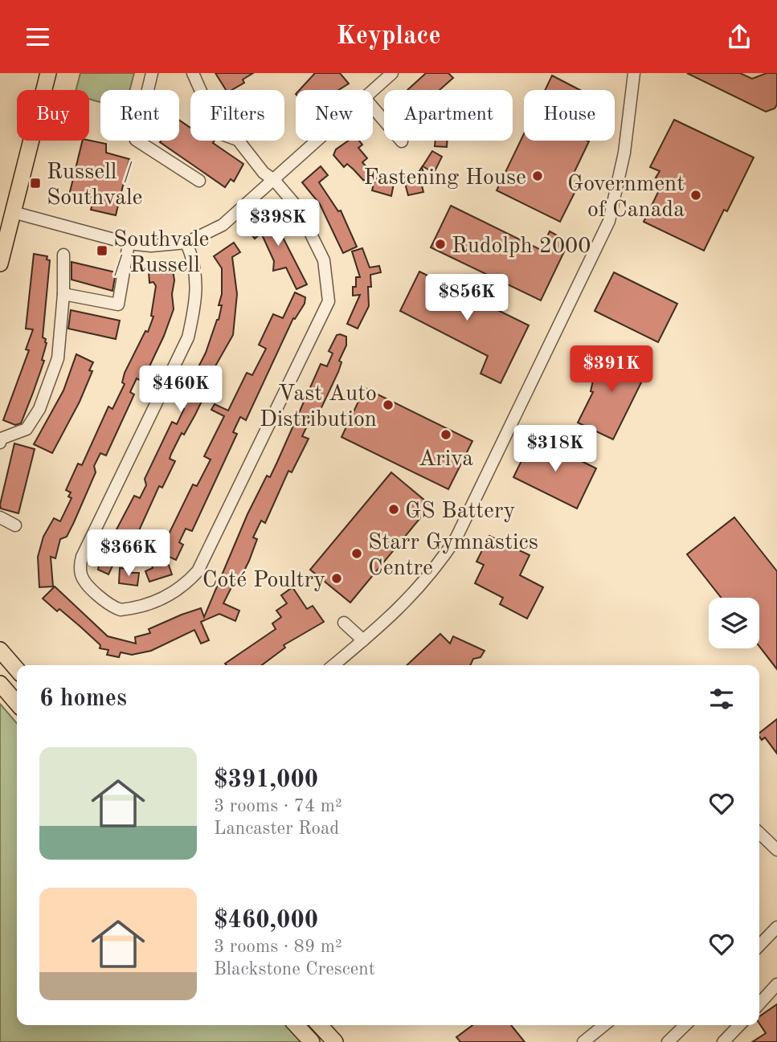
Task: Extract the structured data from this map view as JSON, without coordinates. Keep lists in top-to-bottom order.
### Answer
{
  "places": {
    "other": [
      "Fastening House",
      "Government of Canada",
      "Rudolph 2000",
      "Vast Auto Distribution",
      "Ariva",
      "GS Battery",
      "Starr Gymnastics Centre",
      "Coté Poultry"
    ],
    "transit": ["Russell / Southvale", "Southvale / Russell"]
  },
  "page": {
    "header": "Keyplace",
    "chip": [
      "Buy",
      "Rent",
      "Filters",
      "New",
      "Apartment",
      "House"
    ],
    "price": [
      "$398K",
      "$856K",
      "$391K",
      "$460K",
      "$318K",
      "$366K"
    ],
    "heading": "6 homes",
    "list": [
      {
        "name": "$391,000",
        "note": "3 rooms · 74 m² · Lancaster Road"
      },
      {
        "name": "$460,000",
        "note": "3 rooms · 89 m² · Blackstone Crescent"
      }
    ]
  }
}
